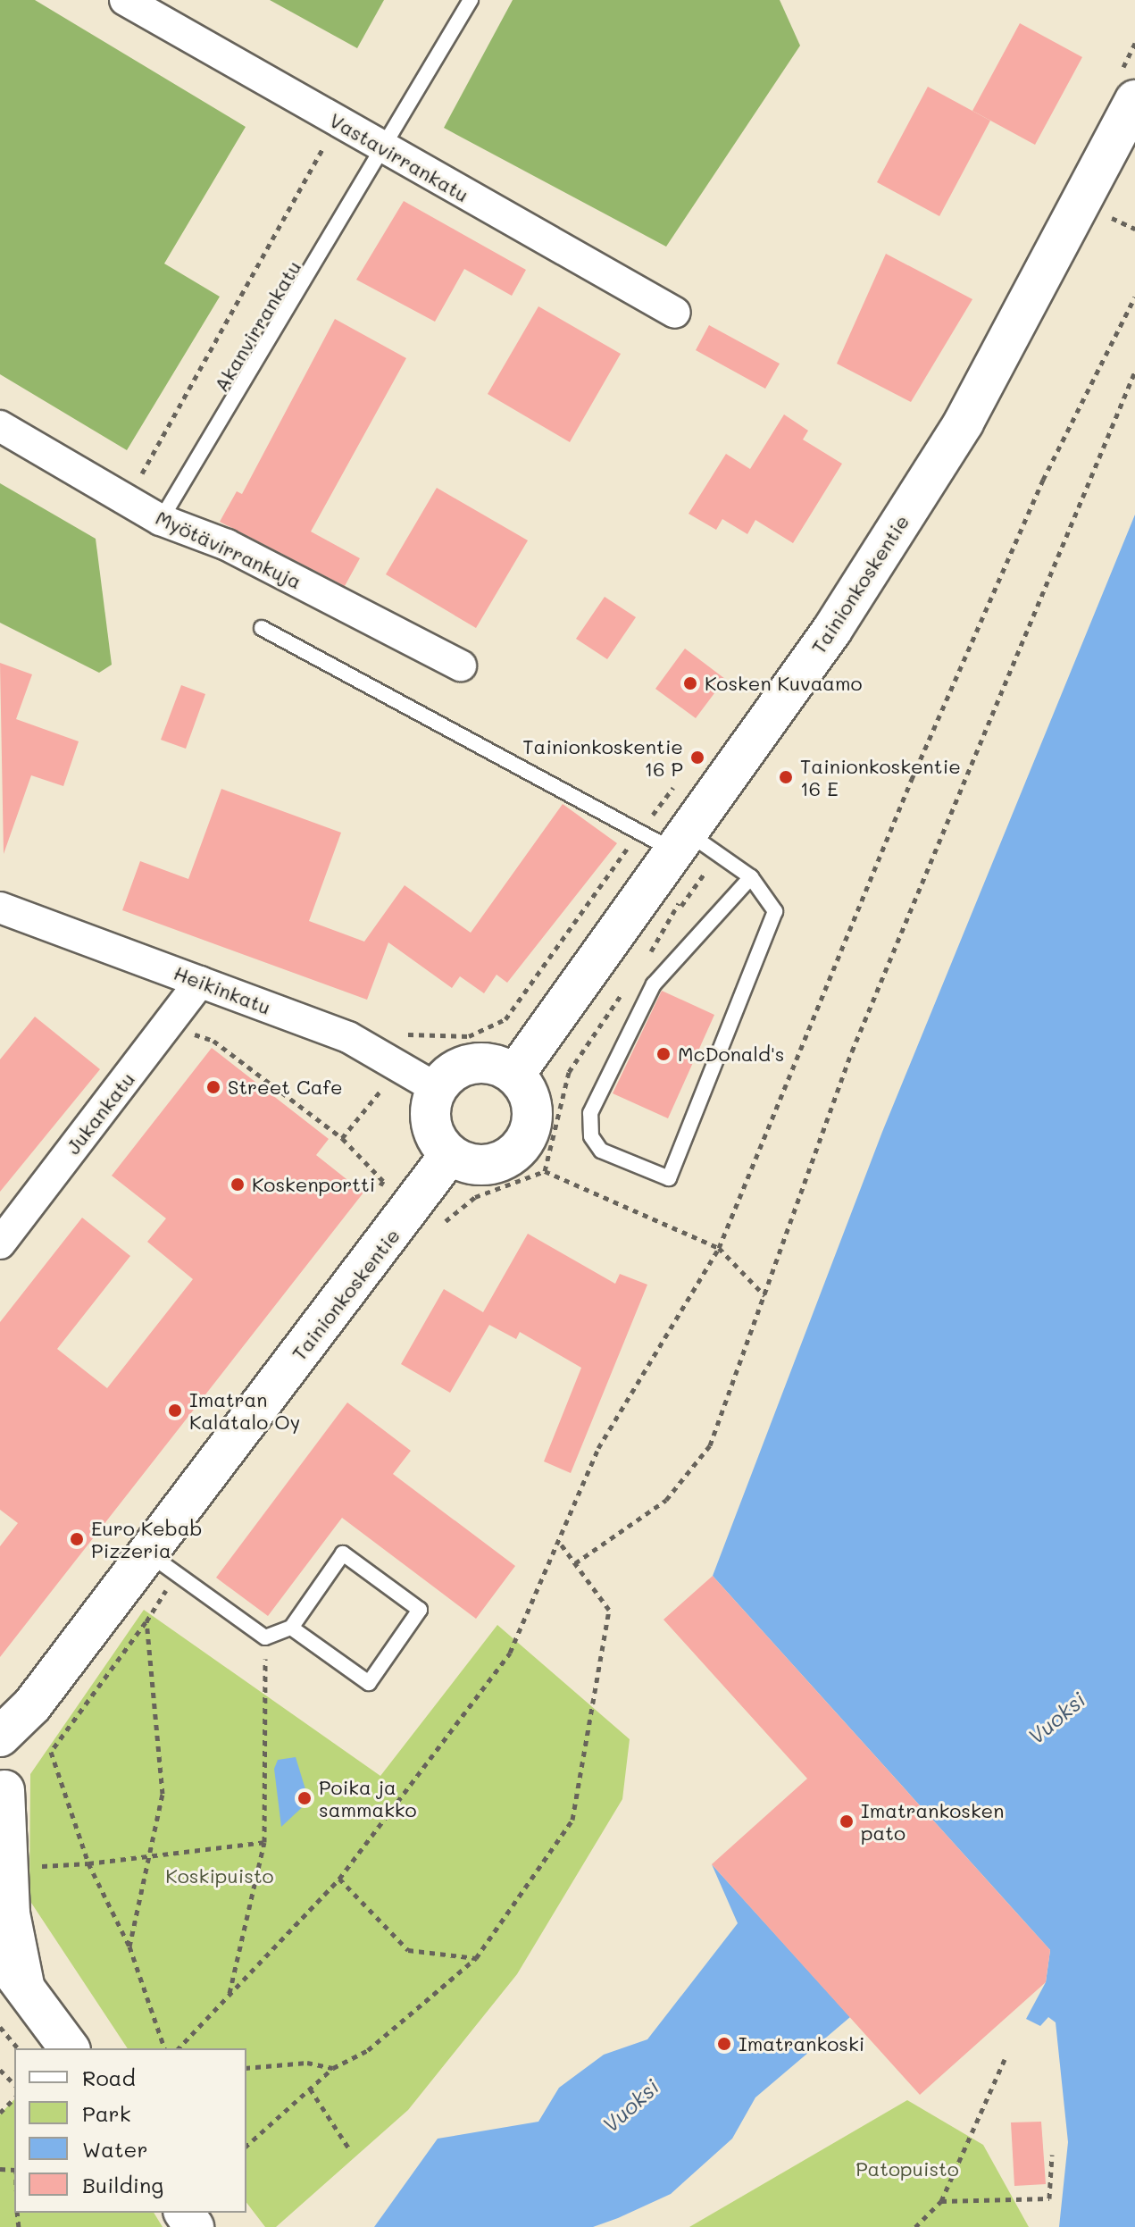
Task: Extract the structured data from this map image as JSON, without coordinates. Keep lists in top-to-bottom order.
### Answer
{
  "streets": {
    "main road": ["Tainionkoskentie"],
    "street": [
      "Vastavirrankatu",
      "Myötävirrankuja",
      "Heikinkatu",
      "Jukankatu"
    ],
    "lane": ["Akanvirrankatu"]
  },
  "crossings": [
    ["Vastavirrankatu", "Akanvirrankatu"],
    ["Akanvirrankatu", "Myötävirrankuja"],
    ["Tainionkoskentie", "Heikinkatu"],
    ["Heikinkatu", "Jukankatu"]
  ],
  "water": ["Vuoksi"],
  "parks": ["Koskipuisto", "Patopuisto"],
  "places": [
    "Kosken Kuvaamo",
    "Tainionkoskentie 16 P",
    "Tainionkoskentie 16 E",
    "McDonald's",
    "Street Cafe",
    "Koskenportti",
    "Imatran Kalatalo Oy",
    "Euro Kebab Pizzeria",
    "Poika ja sammakko",
    "Imatrankosken pato",
    "Imatrankoski"
  ],
  "legend": [
    "Road",
    "Park",
    "Water",
    "Building"
  ]
}
